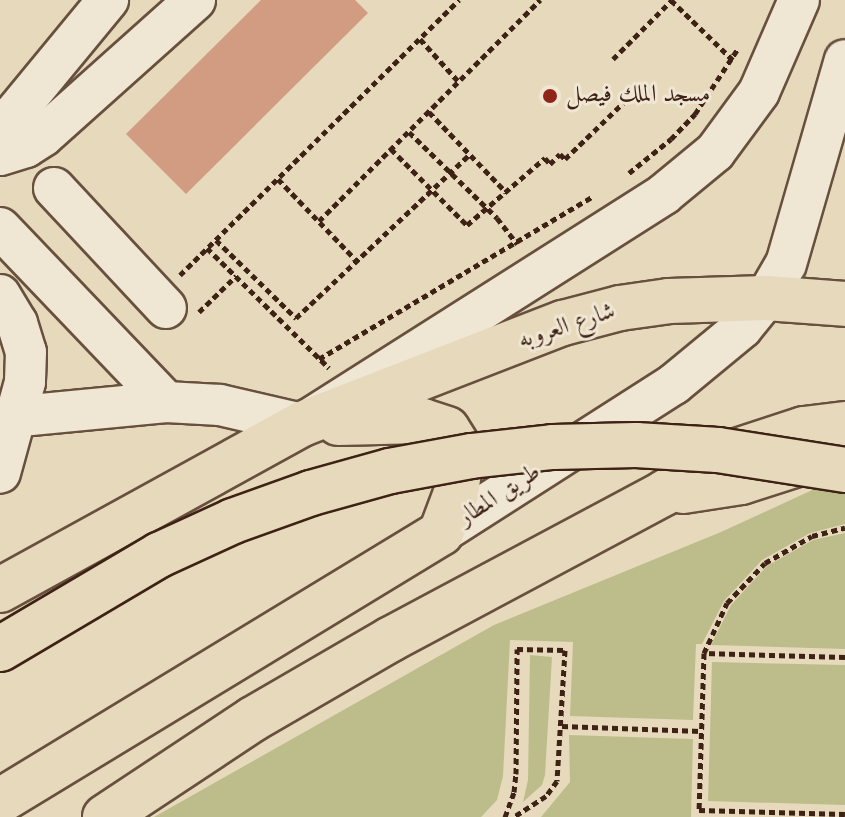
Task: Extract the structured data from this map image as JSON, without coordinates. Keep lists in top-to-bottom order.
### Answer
{
  "streets": {
    "main road": ["شارع العروبه", "طريق المطار"]
  },
  "crossings": [
    ["شارع العروبه", "طريق المطار"]
  ],
  "places": ["مسجد الملك فيصل"]
}
